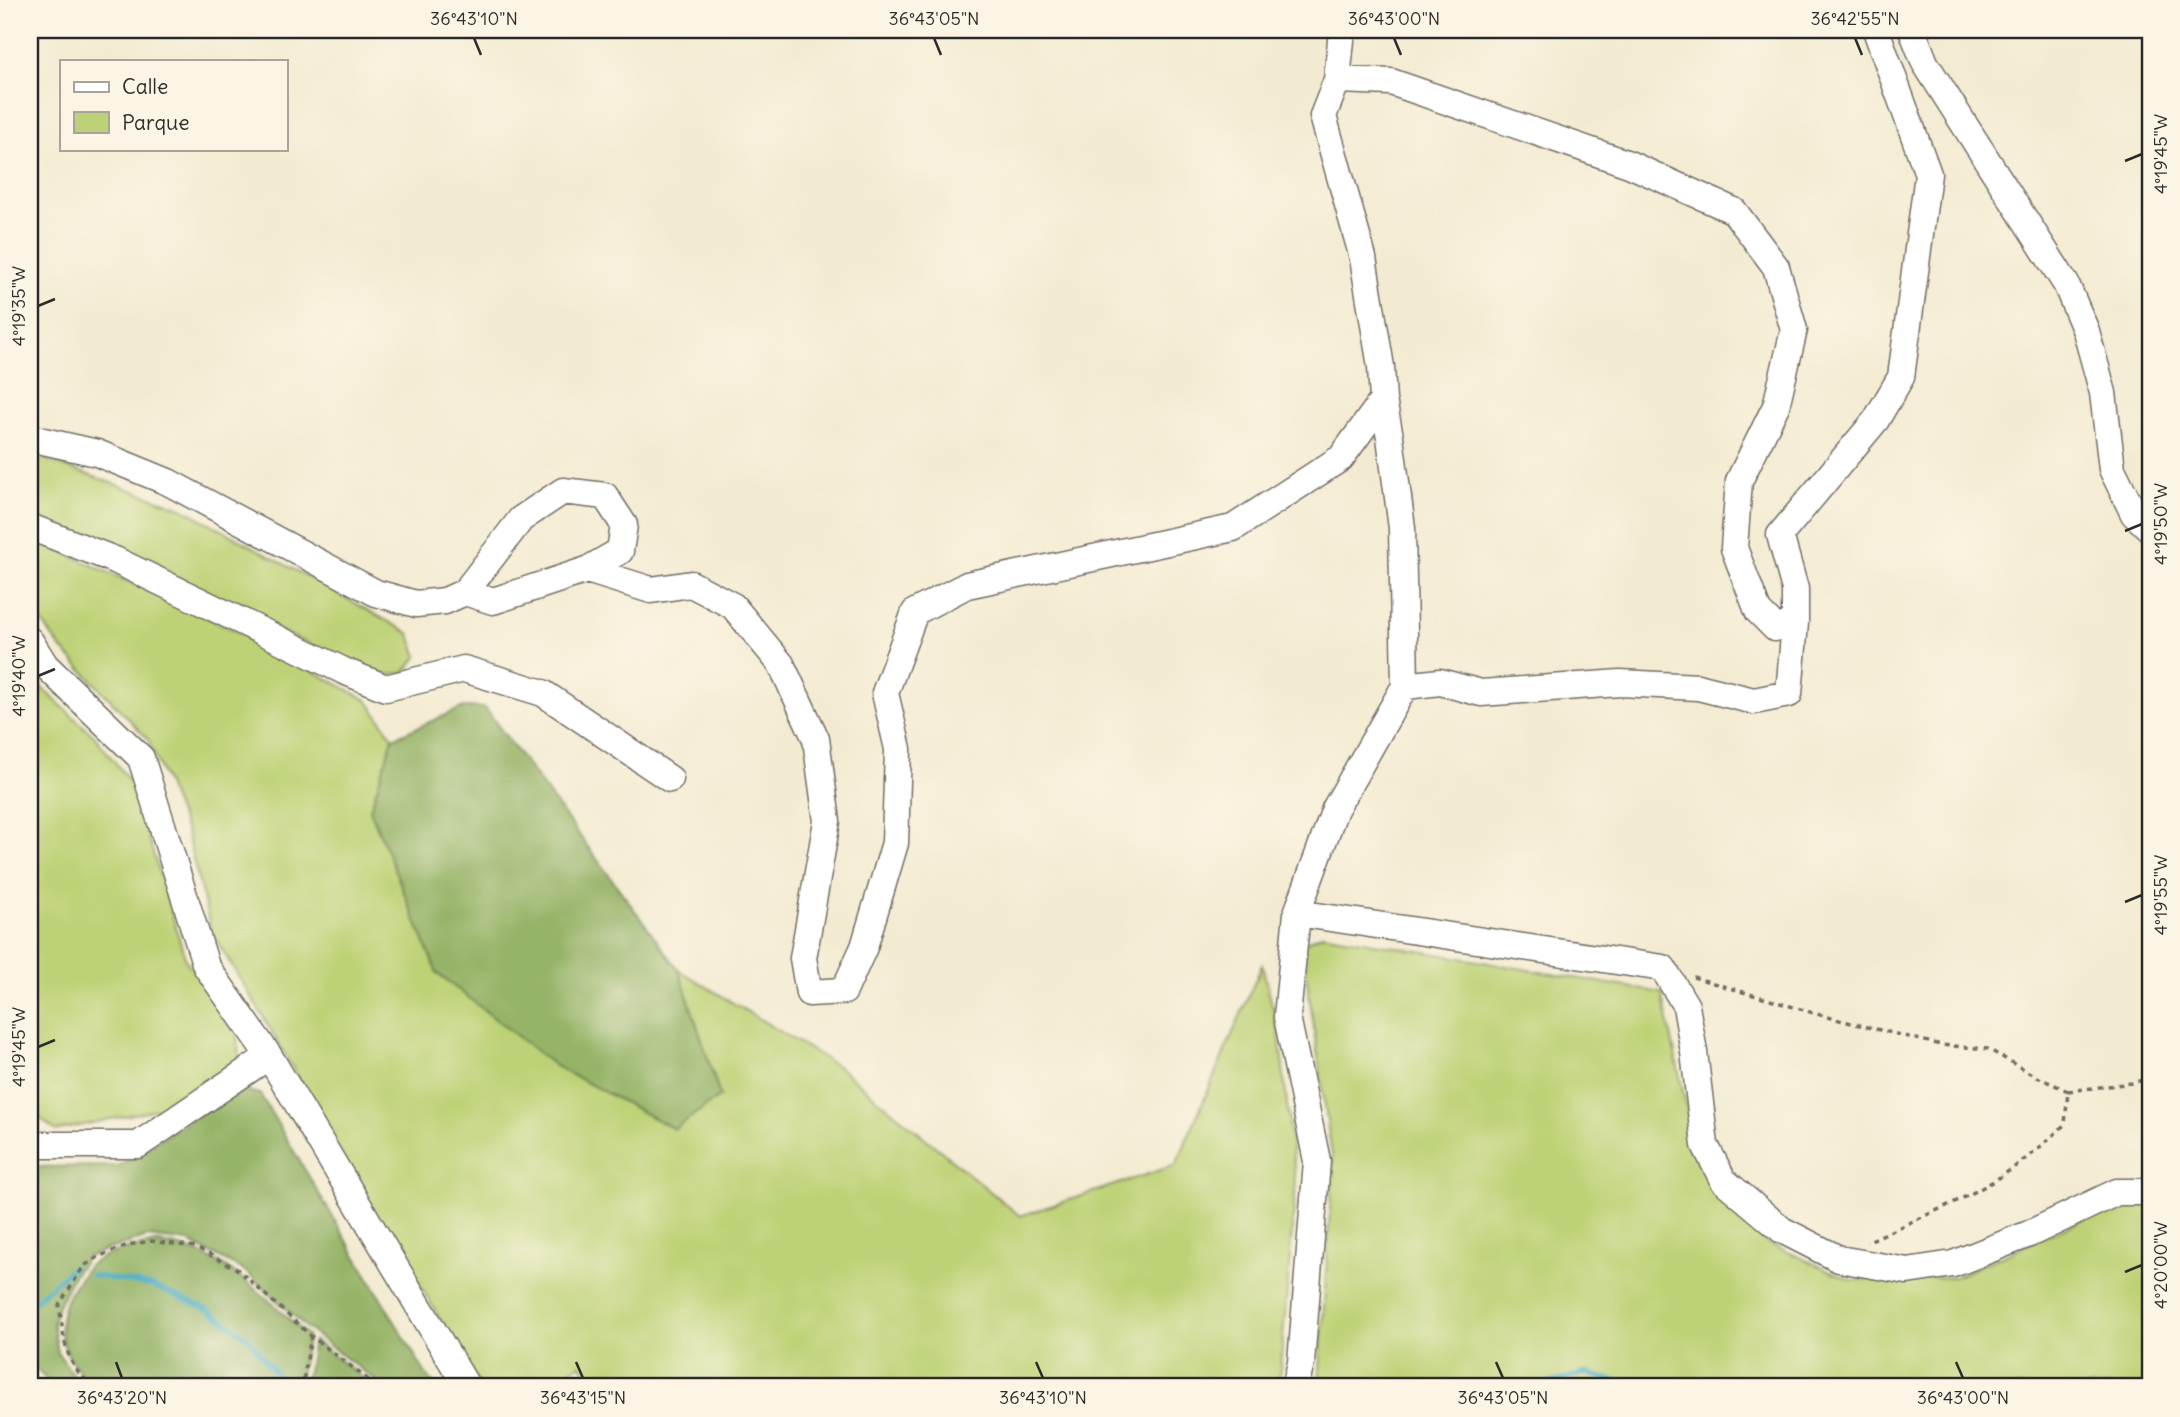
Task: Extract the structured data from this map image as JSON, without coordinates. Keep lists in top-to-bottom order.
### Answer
{
  "legend": ["Calle", "Parque"],
  "coordinates": [
    "36°43'10\"N",
    "36°43'05\"N",
    "36°43'00\"N",
    "36°42'55\"N",
    "4°19'45\"W",
    "4°19'35\"W",
    "4°19'50\"W",
    "4°19'40\"W",
    "4°19'55\"W",
    "4°20'00\"W",
    "36°43'20\"N",
    "36°43'15\"N"
  ]
}
